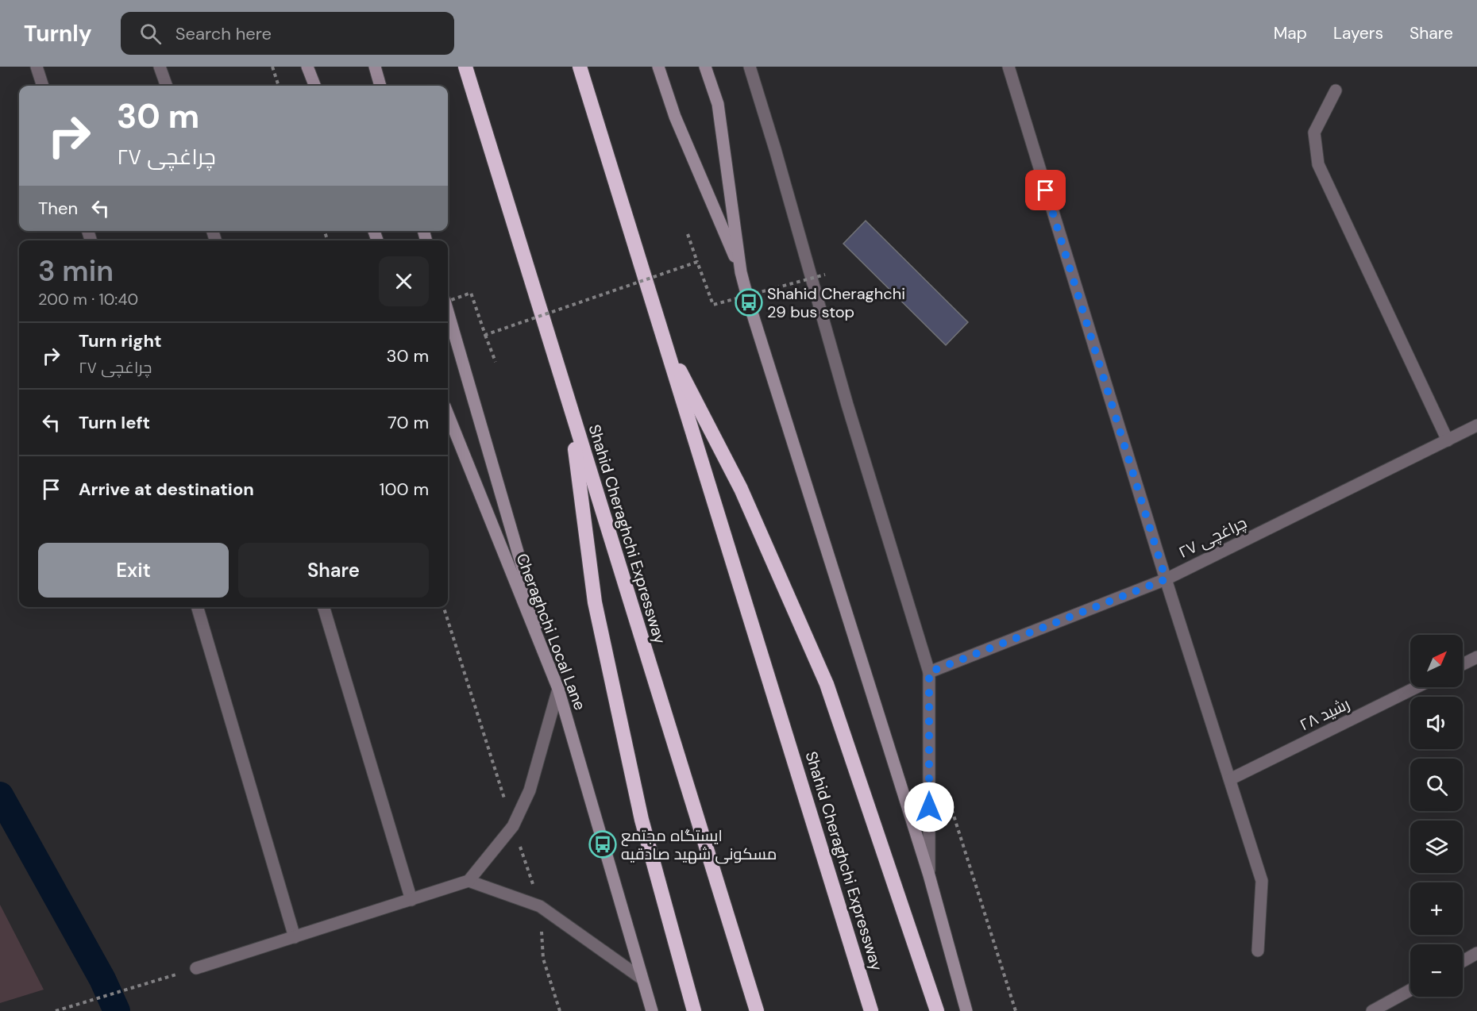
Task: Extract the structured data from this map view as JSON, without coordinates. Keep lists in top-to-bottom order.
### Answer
{
  "streets": {
    "highway": ["Shahid Cheraghchi Expressway"],
    "main road": ["Cheraghchi Local Lane"],
    "street": ["چراغچی ۲۷", "رشید ۲۸"]
  },
  "places": {
    "bus stop": ["Shahid Cheraghchi 29 bus stop", "ایستگاه مجتمع مسکونی شهید صادقیه"]
  },
  "north": "top right",
  "page": {
    "header": "Turnly",
    "search": "Search here",
    "nav": ["Map", "Layers", "Share"],
    "turn": ["30 m", "چراغچی ۲۷"],
    "then": "Then",
    "heading": ["3 min", "200 m · 10:40"],
    "list": [
      {
        "name": "Turn right",
        "note": "چراغچی ۲۷",
        "value": "30 m"
      },
      {
        "name": "Turn left",
        "value": "70 m"
      },
      {
        "name": "Arrive at destination",
        "value": "100 m"
      }
    ],
    "buttons": ["Exit", "Share"],
    "map_buttons": ["+", "−"]
  }
}
